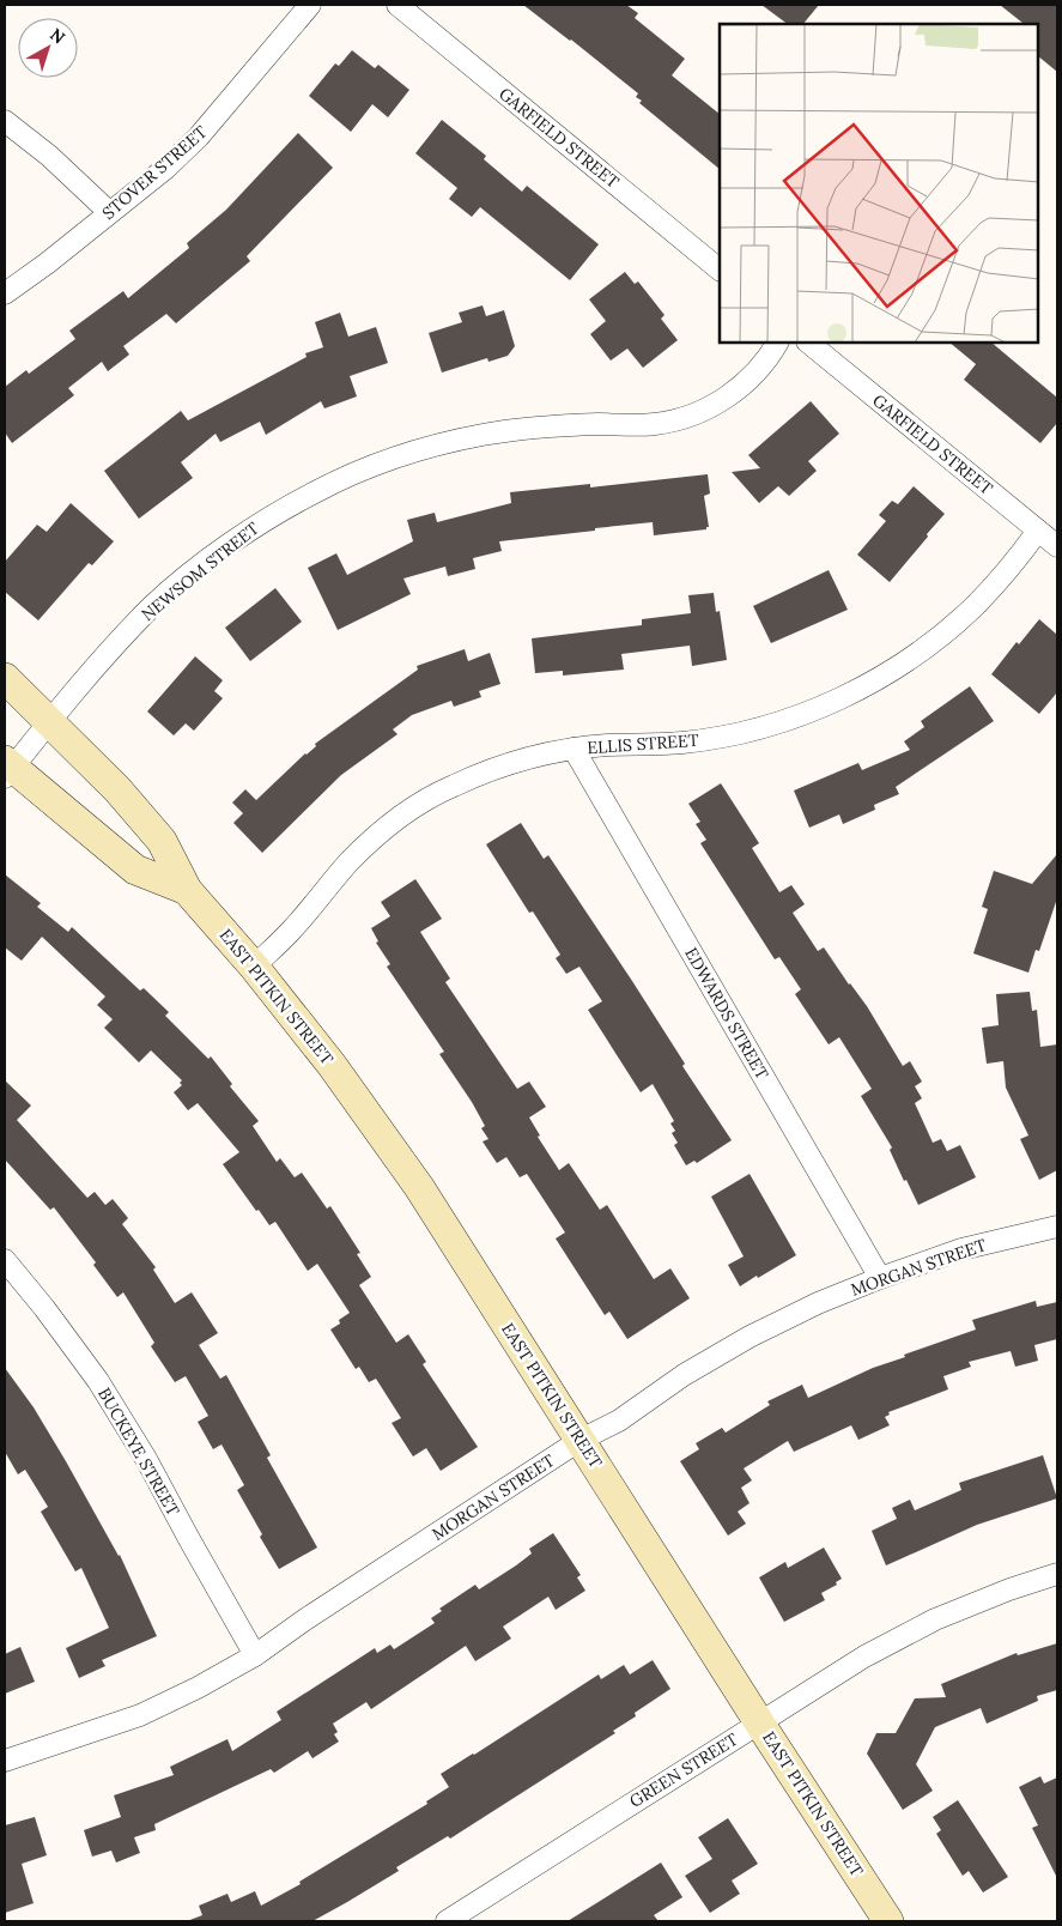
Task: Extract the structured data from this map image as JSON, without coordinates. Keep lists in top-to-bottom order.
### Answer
{
  "streets": {
    "street": [
      "GARFIELD STREET",
      "STOVER STREET",
      "NEWSOM STREET",
      "ELLIS STREET",
      "EAST PITKIN STREET",
      "EDWARDS STREET",
      "MORGAN STREET",
      "BUCKEYE STREET",
      "GREEN STREET"
    ]
  },
  "crossings": [
    ["GARFIELD STREET", "ELLIS STREET"],
    ["NEWSOM STREET", "EAST PITKIN STREET"],
    ["ELLIS STREET", "EAST PITKIN STREET"],
    ["ELLIS STREET", "EDWARDS STREET"],
    ["EAST PITKIN STREET", "MORGAN STREET"],
    ["EAST PITKIN STREET", "GREEN STREET"],
    ["EDWARDS STREET", "MORGAN STREET"],
    ["MORGAN STREET", "BUCKEYE STREET"]
  ],
  "north": "top right"
}
